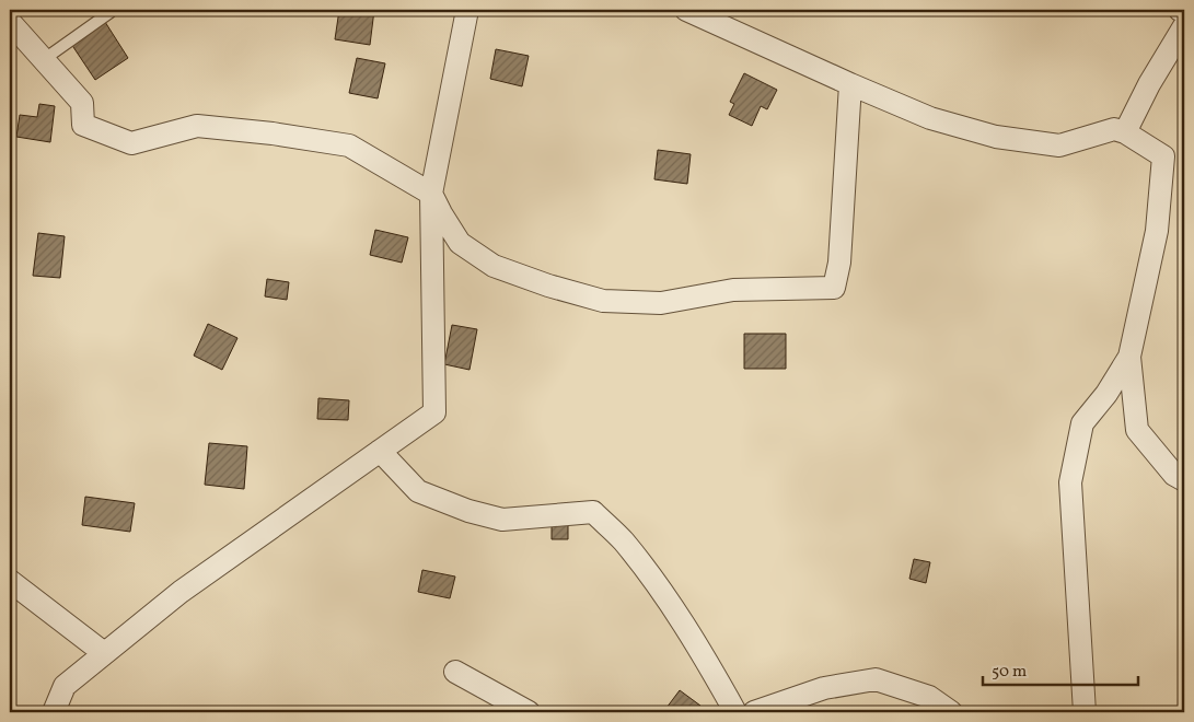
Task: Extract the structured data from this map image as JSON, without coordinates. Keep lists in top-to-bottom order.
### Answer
{
  "scale_bar": "50 m"
}
